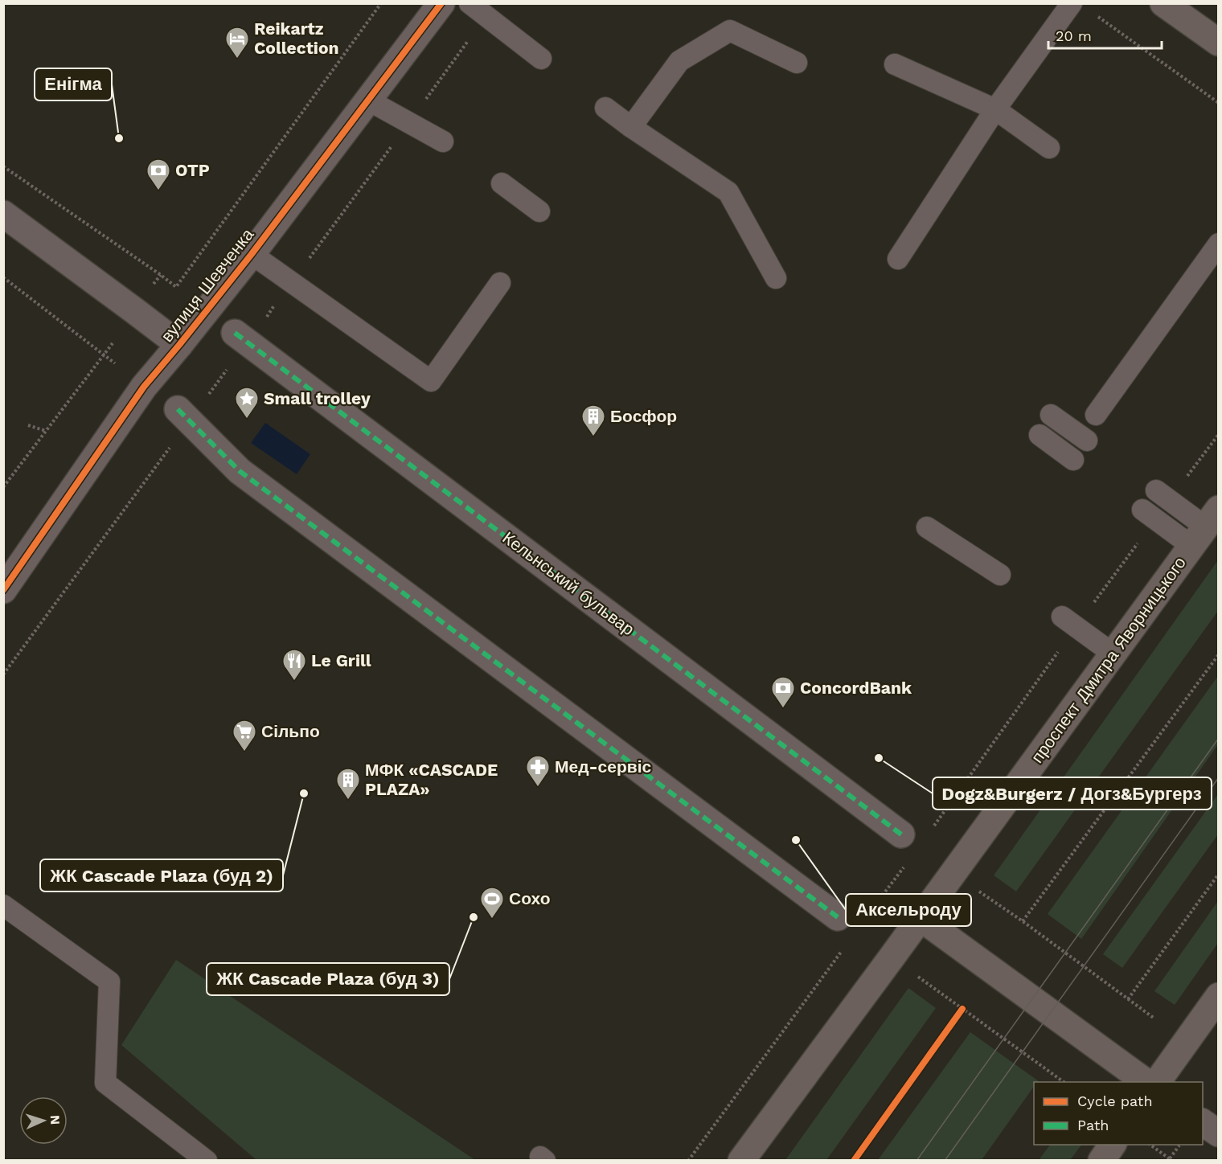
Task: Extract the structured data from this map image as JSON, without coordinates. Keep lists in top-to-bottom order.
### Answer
{
  "streets": {
    "main road": ["проспект Дмитра Яворницького"],
    "street": ["вулиця Шевченка", "Кельнський бульвар"]
  },
  "places": {
    "hotel": ["Reikartz Collection"],
    "other": [
      "Енігма",
      "Dogz&Burgerz / Догз&Бургерз",
      "ЖК Cascade Plaza (буд 2)",
      "Аксельроду",
      "ЖК Cascade Plaza (буд 3)"
    ],
    "bank": ["OTP", "ConcordBank"],
    "place": ["Small trolley"],
    "building": ["Босфор", "МФК «CASCADE PLAZA»"],
    "restaurant": ["Le Grill"],
    "supermarket": ["Сільпо"],
    "pharmacy": ["Мед-сервіс"],
    "sports": ["Сохо"]
  },
  "legend": ["Cycle path", "Path"],
  "scale_bar": "20 m",
  "north": "right"
}
